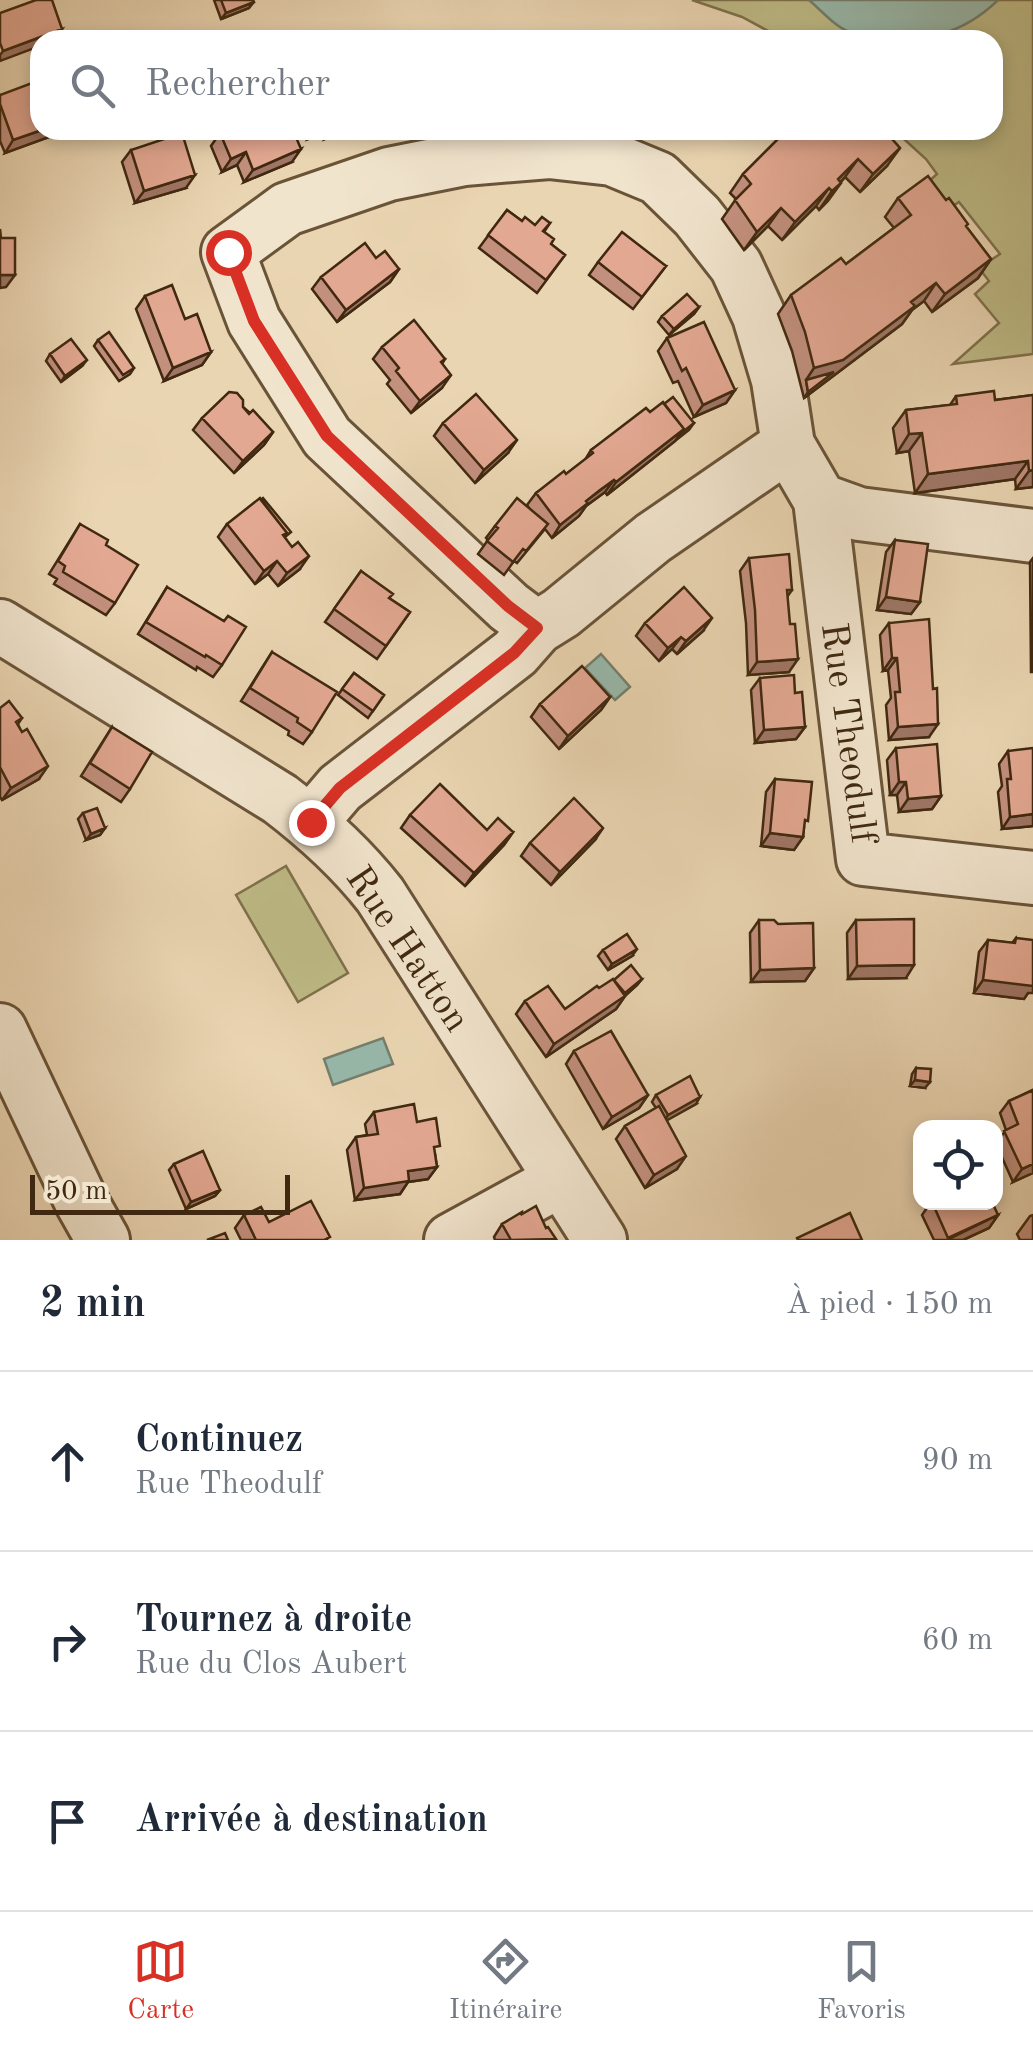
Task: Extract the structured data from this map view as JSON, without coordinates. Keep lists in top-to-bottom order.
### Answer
{
  "streets": {
    "street": ["Rue Theodulf", "Rue Hatton"]
  },
  "scale_bar": "50 m",
  "page": {
    "search": "Rechercher",
    "scale": "50 m",
    "heading": ["2 min", "À pied · 150 m"],
    "list": [
      ["Continuez", "Rue Theodulf", "90 m"],
      ["Tournez à droite", "Rue du Clos Aubert", "60 m"],
      "Arrivée à destination"
    ],
    "nav": ["Carte", "Itinéraire", "Favoris"]
  }
}
